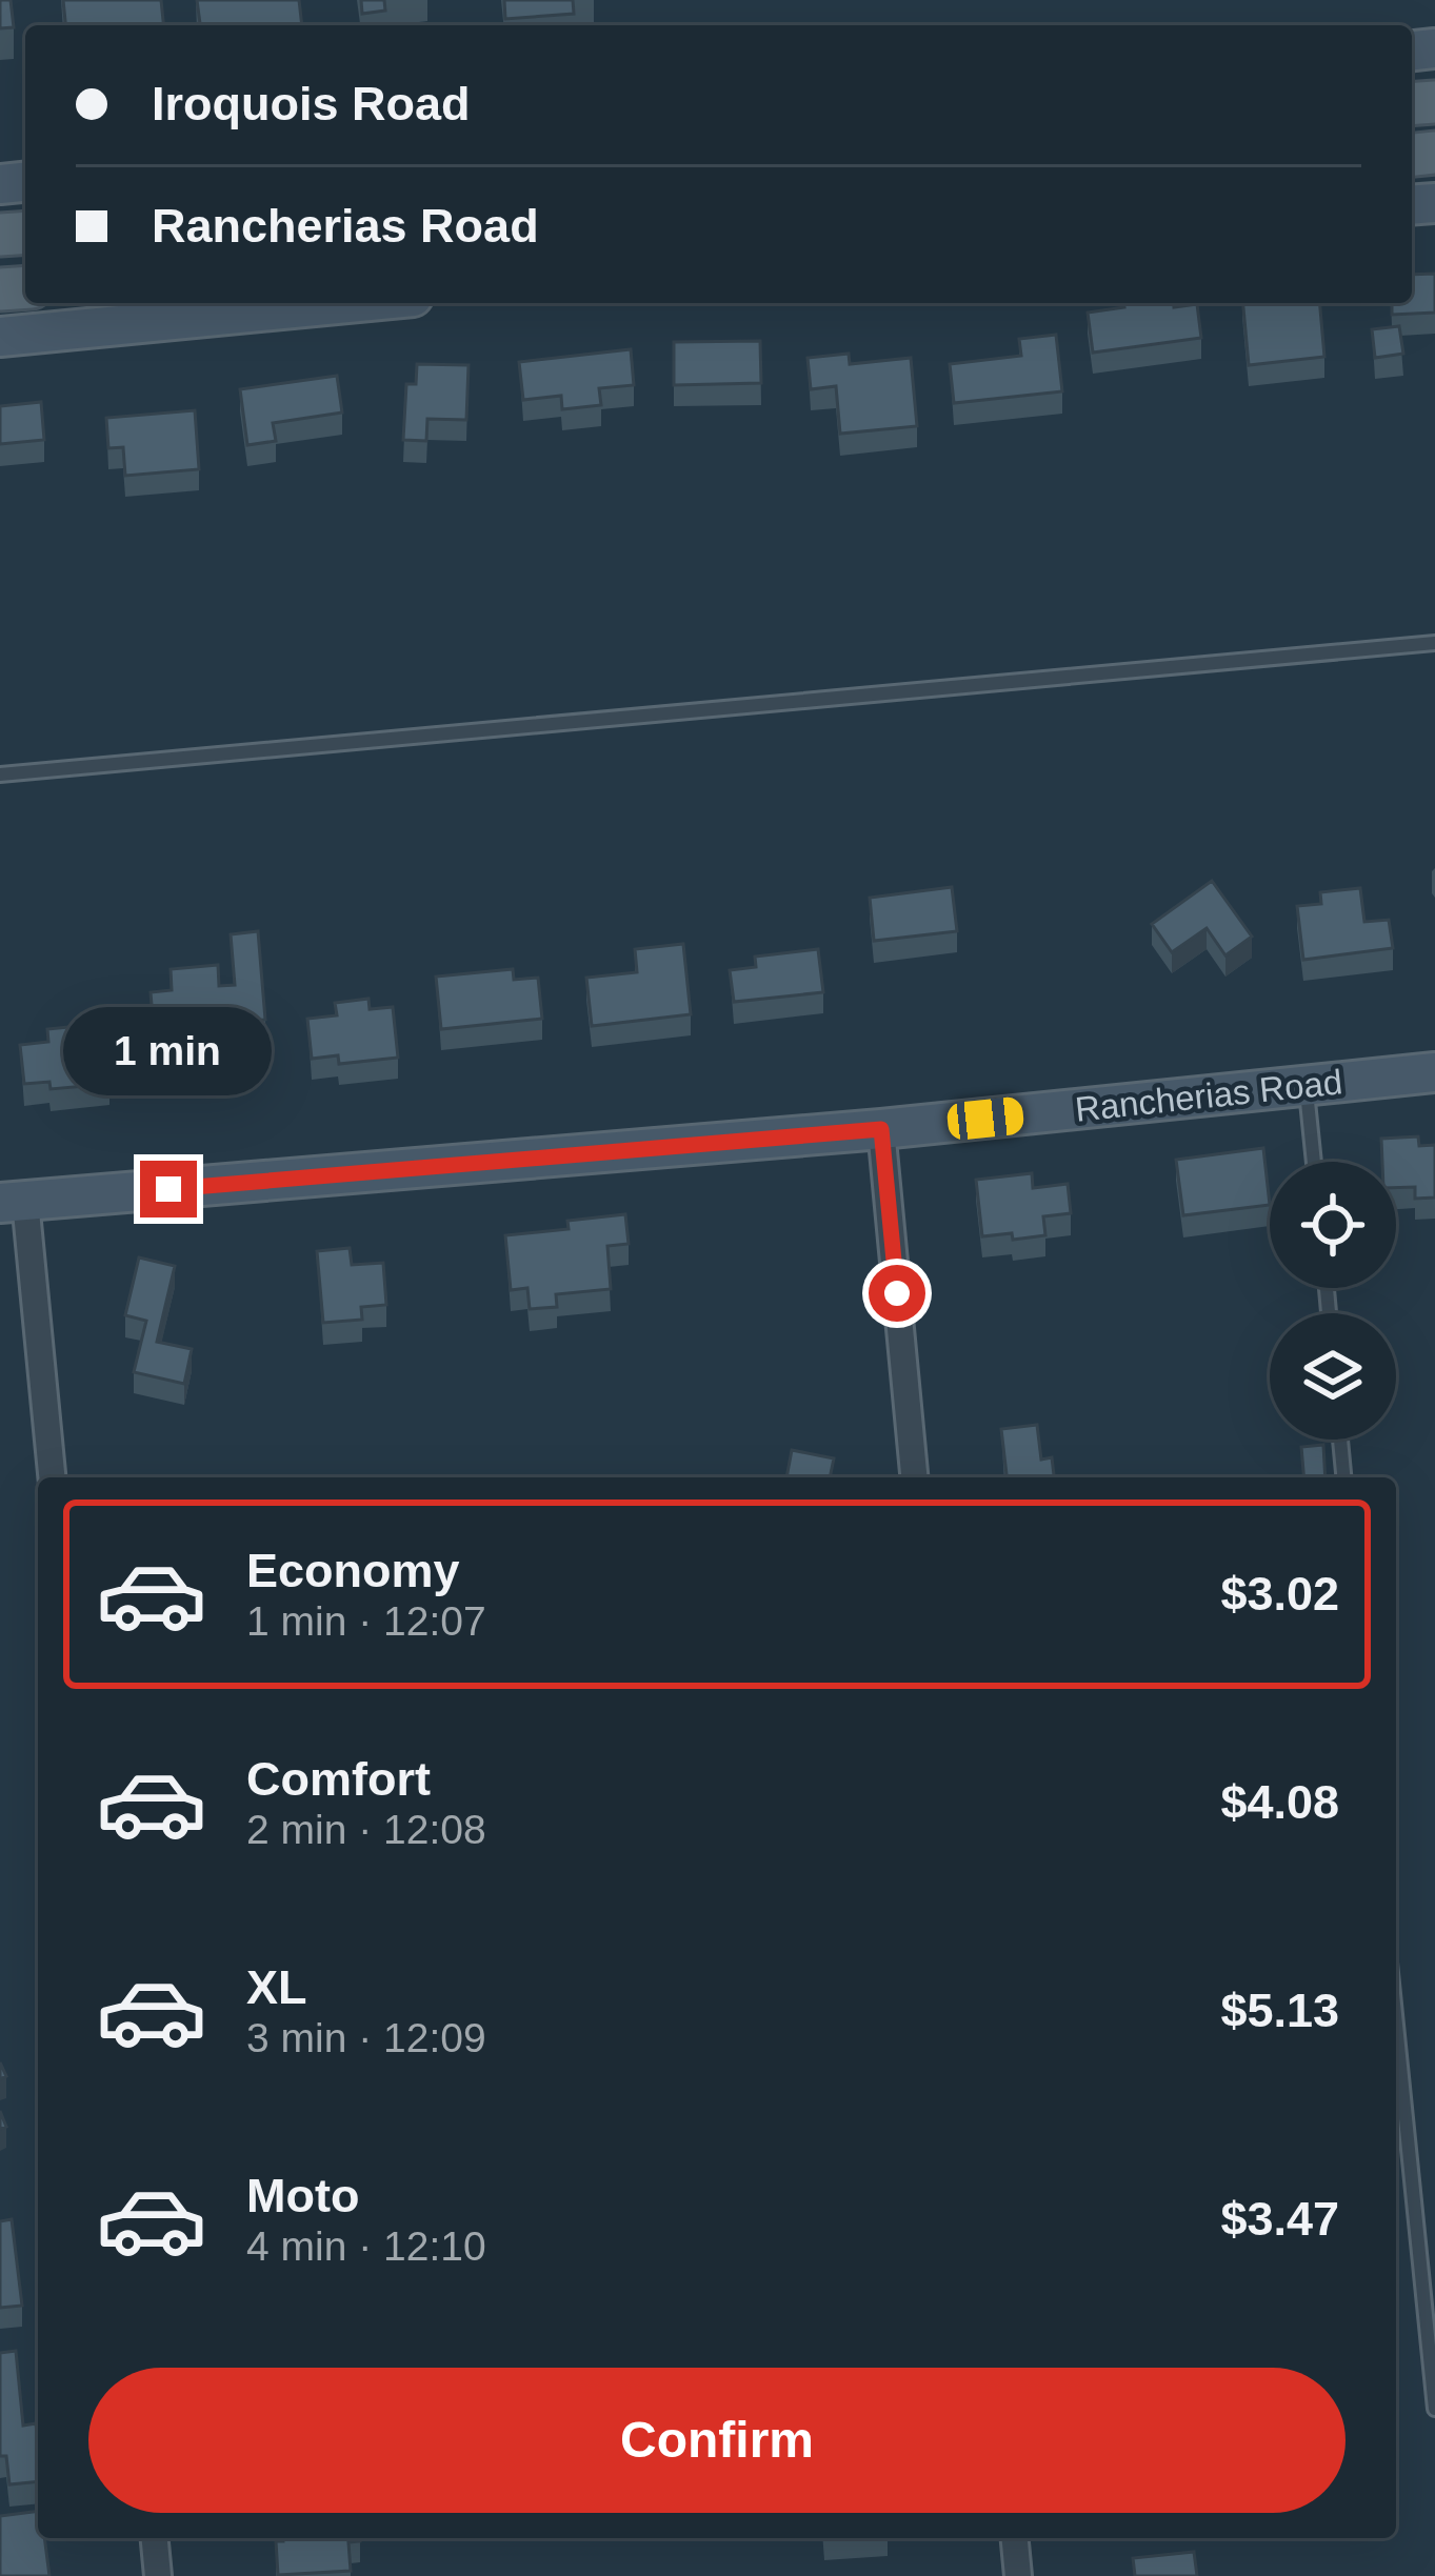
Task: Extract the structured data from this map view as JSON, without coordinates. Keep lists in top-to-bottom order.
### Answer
{
  "streets": {
    "street": ["Rancherias Road"]
  },
  "page": {
    "banner": ["Iroquois Road", "Rancherias Road"],
    "bubble": "1 min",
    "list": [
      {
        "name": "Economy",
        "note": "1 min · 12:07",
        "value": "$3.02"
      },
      {
        "name": "Comfort",
        "note": "2 min · 12:08",
        "value": "$4.08"
      },
      {
        "name": "XL",
        "note": "3 min · 12:09",
        "value": "$5.13"
      },
      {
        "name": "Moto",
        "note": "4 min · 12:10",
        "value": "$3.47"
      }
    ],
    "buttons": "Confirm"
  }
}
